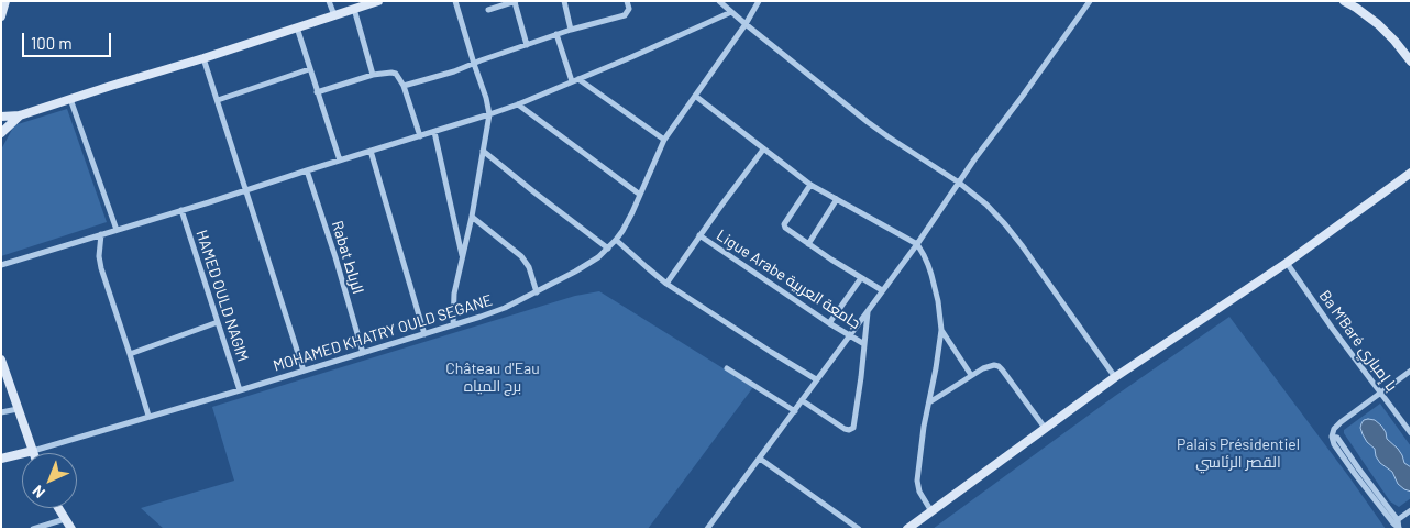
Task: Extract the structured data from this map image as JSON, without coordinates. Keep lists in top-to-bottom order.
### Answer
{
  "streets": {
    "street": [
      "Rabat الرباط",
      "Ligue Arabe جامعة العربية",
      "HAMED OULD NAGIM",
      "MOHAMED KHATRY OULD SEGANE",
      "Ba M'Baré با إمباري"
    ]
  },
  "crossings": [
    ["Rabat الرباط", "MOHAMED KHATRY OULD SEGANE"],
    ["HAMED OULD NAGIM", "MOHAMED KHATRY OULD SEGANE"]
  ],
  "parks": ["Château d'Eau برج المياه", "Palais Présidentiel القصر الرئاسي"],
  "scale_bar": "100 m",
  "north": "bottom left"
}
